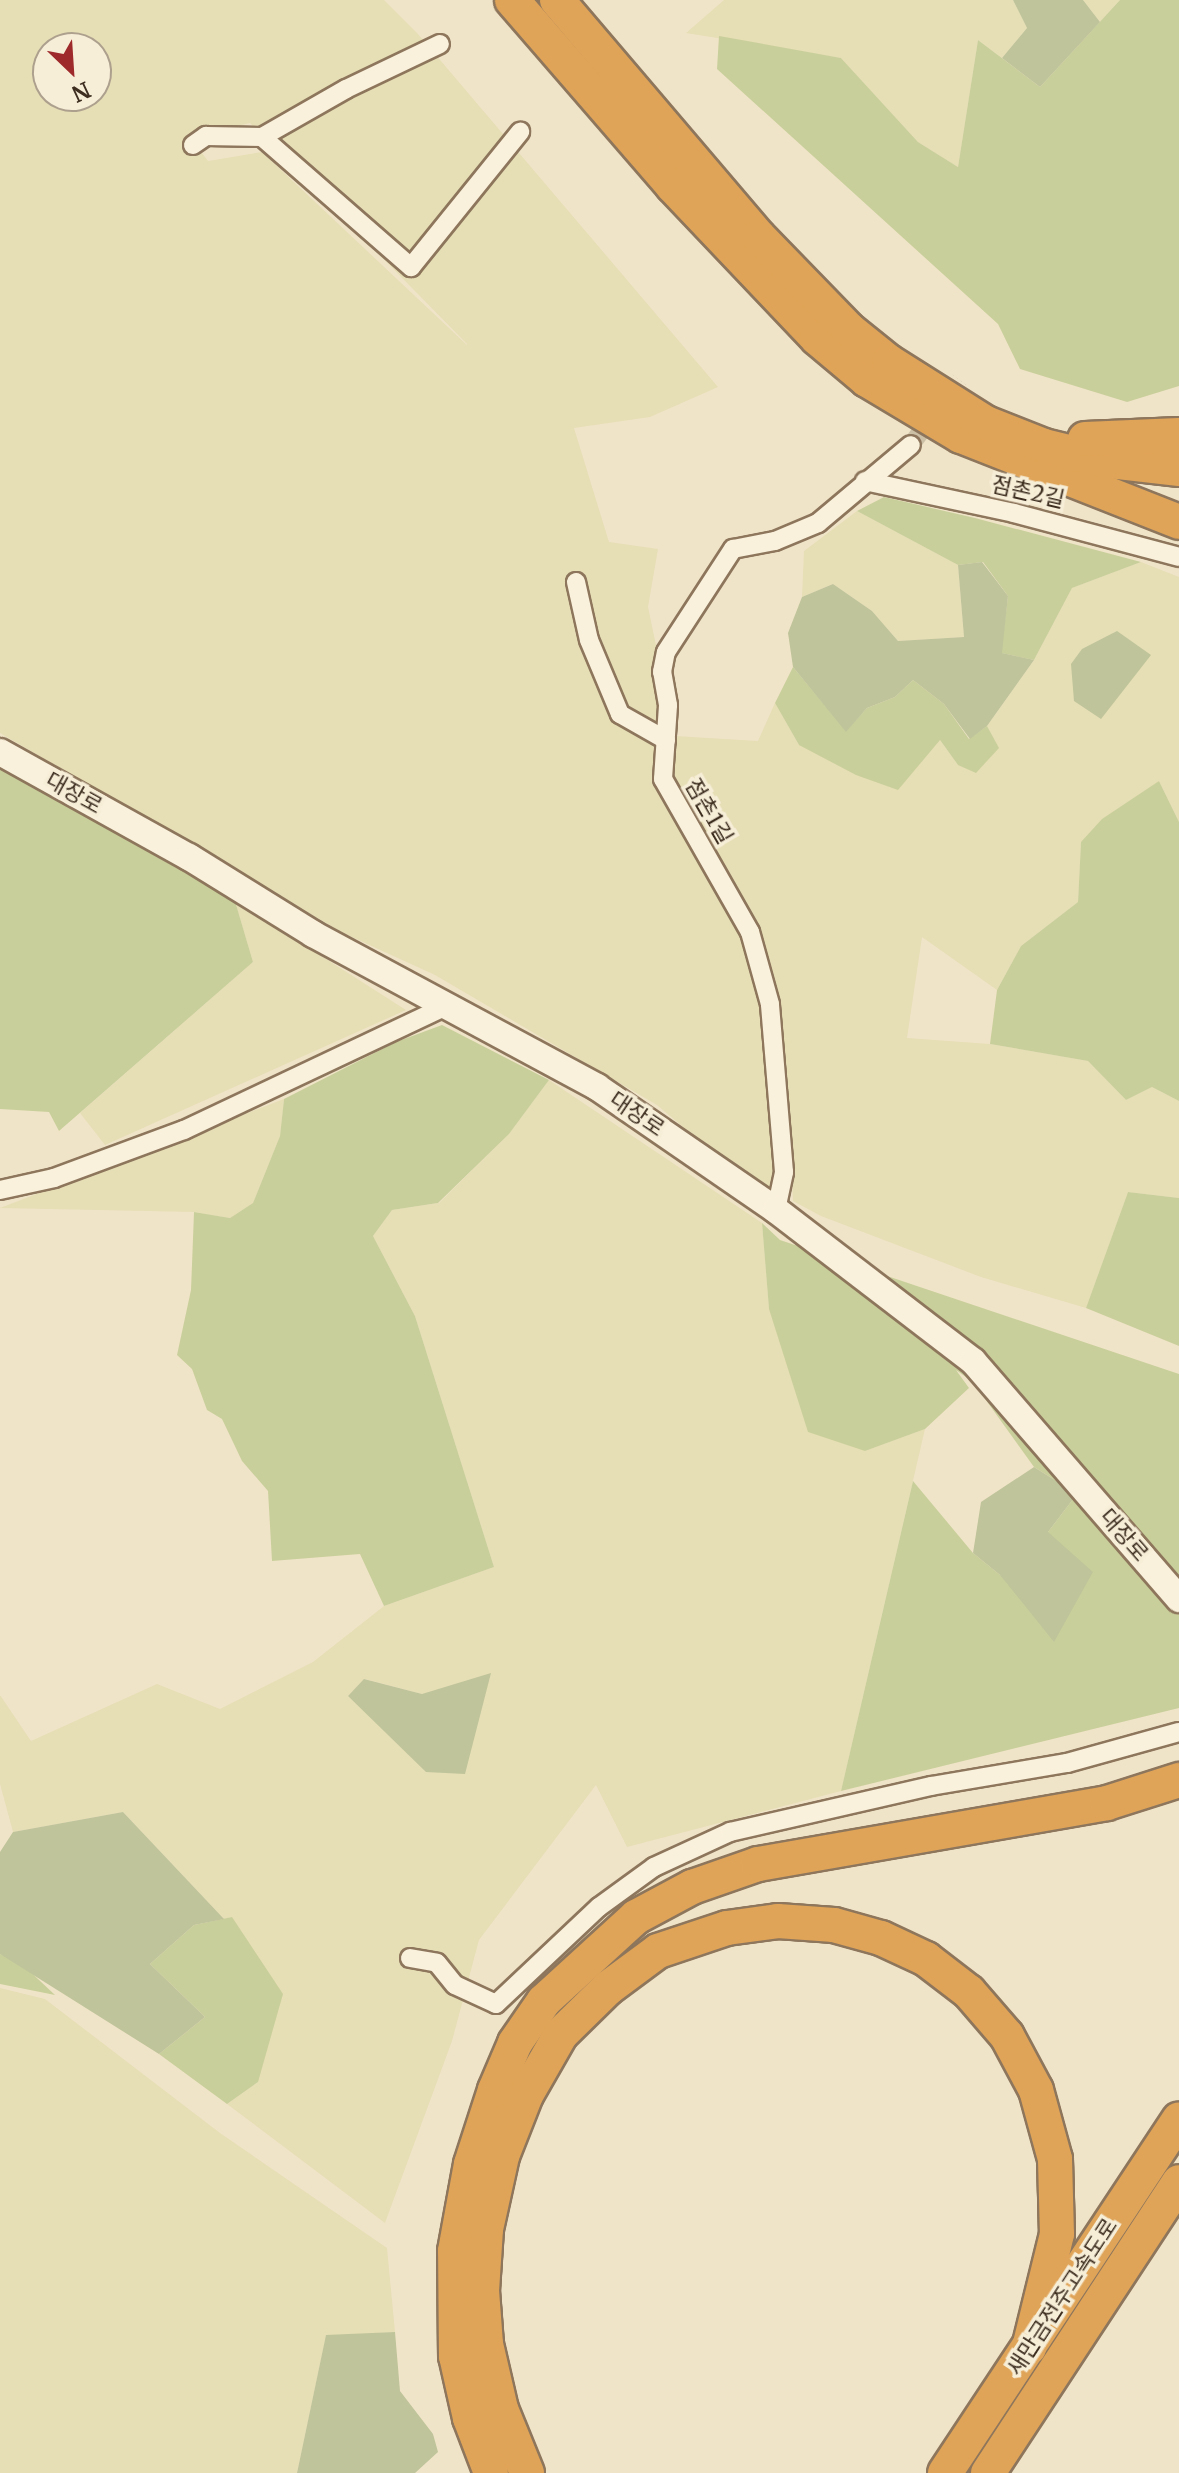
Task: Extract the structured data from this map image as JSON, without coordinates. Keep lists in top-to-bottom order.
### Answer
{
  "streets": {
    "highway": ["새만금전주고속도로"],
    "street": ["점촌2길", "대장로", "점촌1길"]
  },
  "crossings": [
    ["점촌2길", "점촌1길"],
    ["대장로", "점촌1길"]
  ],
  "north": "bottom right"
}
